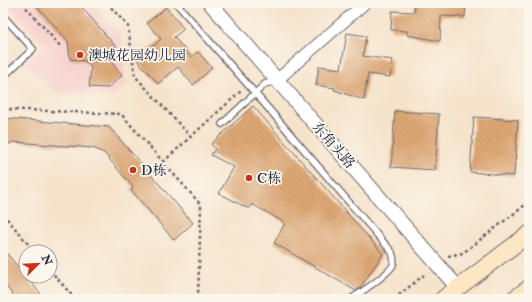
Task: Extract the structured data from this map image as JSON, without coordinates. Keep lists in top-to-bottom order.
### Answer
{
  "streets": {
    "street": ["东角头路"]
  },
  "places": ["澳城花园幼儿园", "D栋", "C栋"],
  "north": "top right"
}
